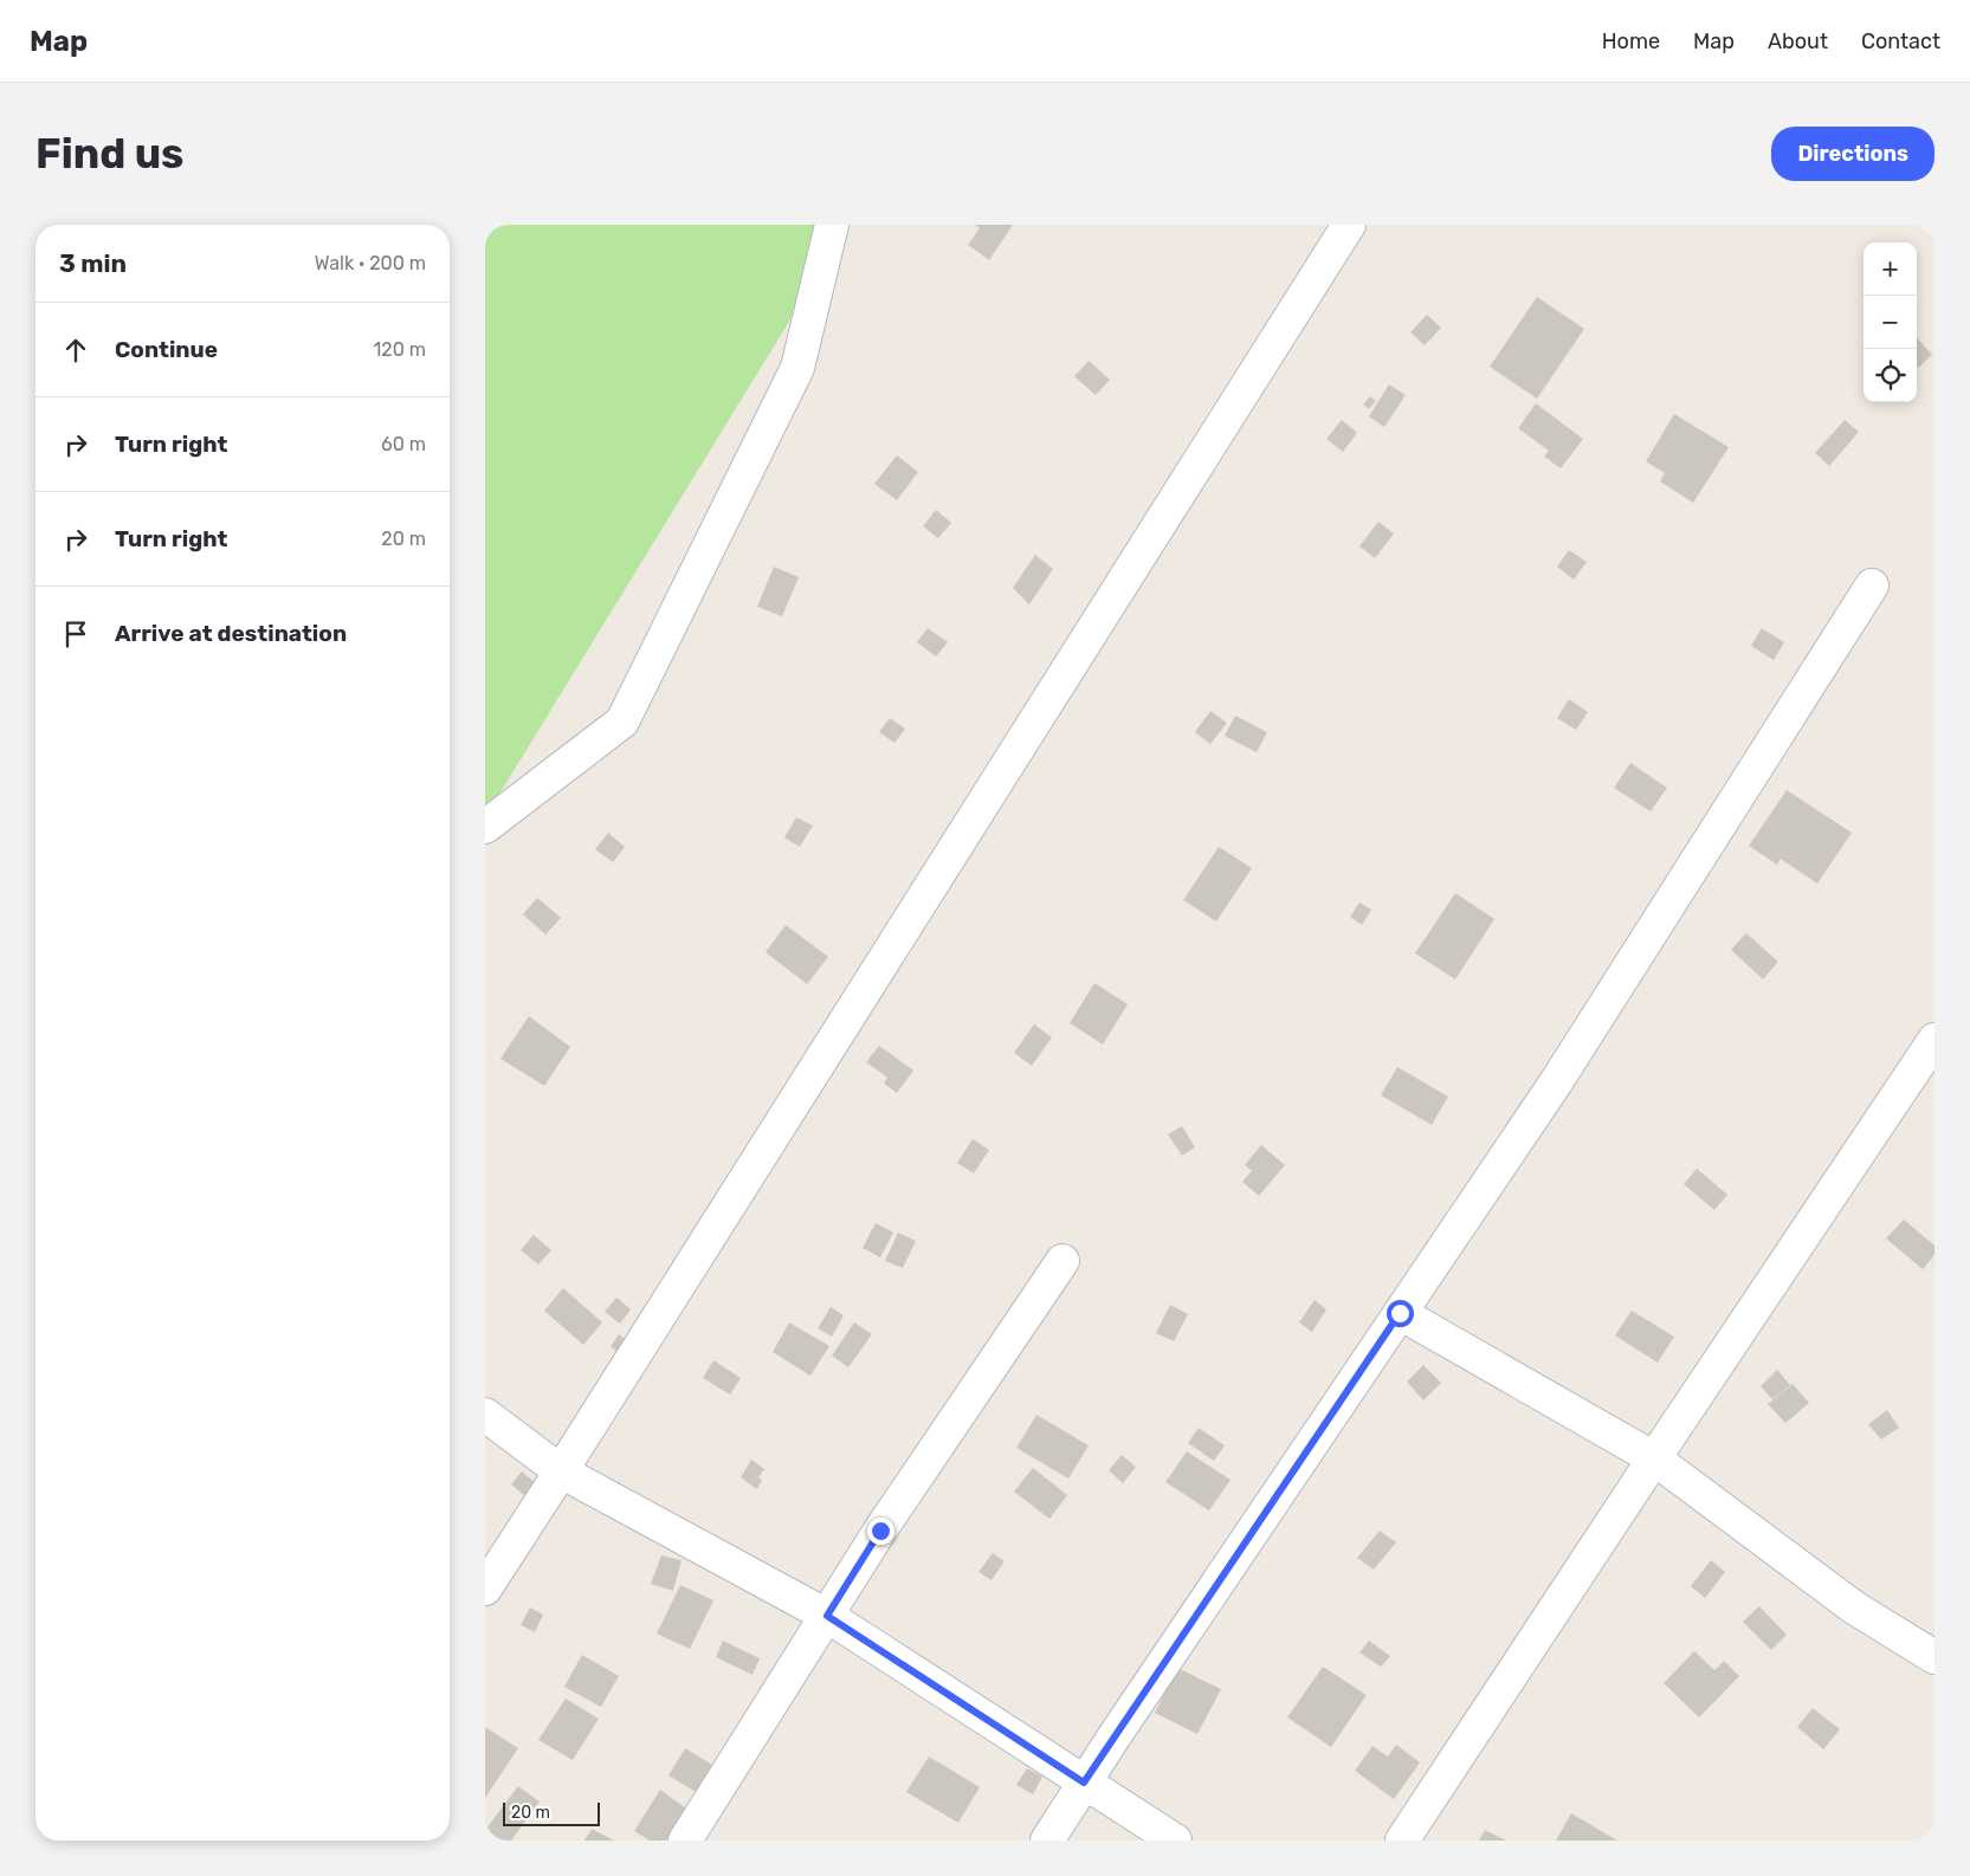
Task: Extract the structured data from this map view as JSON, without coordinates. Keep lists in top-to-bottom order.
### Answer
{
  "scale_bar": "20 m",
  "page": {
    "header": "Map",
    "nav": [
      "Home",
      "Map",
      "About",
      "Contact"
    ],
    "buttons": "Directions",
    "title": "Find us",
    "heading": ["3 min", "Walk · 200 m"],
    "map_buttons": ["+", "−"],
    "list": [
      ["Continue", "120 m"],
      ["Turn right", "60 m"],
      ["Turn right", "20 m"],
      "Arrive at destination"
    ],
    "scale": "20 m"
  }
}
